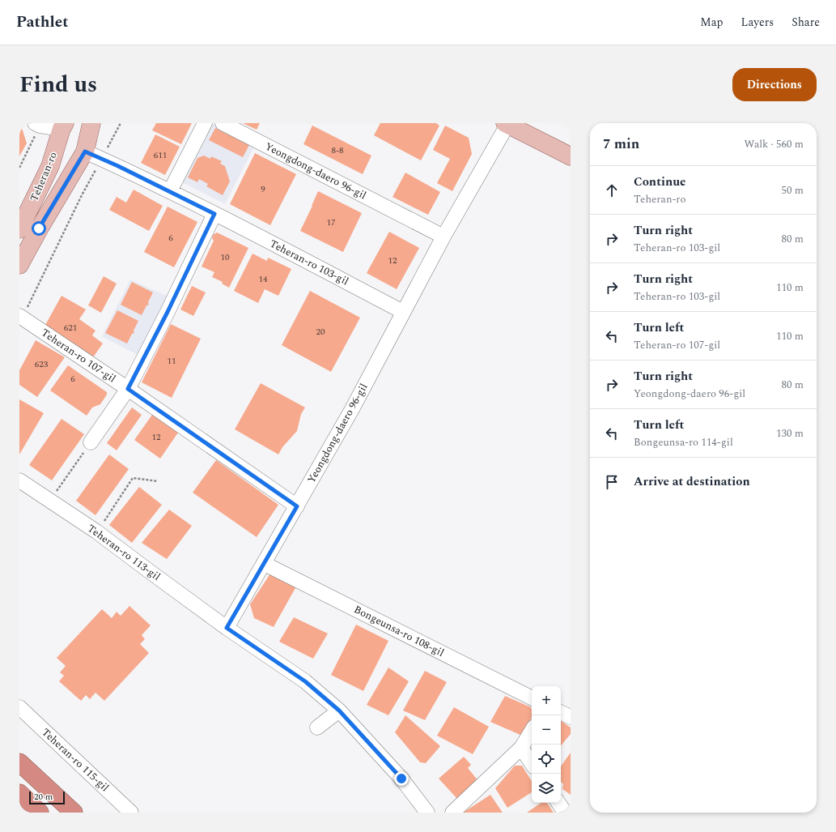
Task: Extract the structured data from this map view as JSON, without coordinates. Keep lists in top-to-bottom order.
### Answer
{
  "streets": {
    "main road": ["Teheran-ro"],
    "street": [
      "Yeongdong-daero 96-gil",
      "Teheran-ro 103-gil",
      "Teheran-ro 107-gil",
      "Teheran-ro 113-gil",
      "Bongeunsa-ro 108-gil",
      "Teheran-ro 115-gil"
    ]
  },
  "crossings": [
    ["Yeongdong-daero 96-gil", "Teheran-ro 103-gil"],
    ["Yeongdong-daero 96-gil", "Teheran-ro 107-gil"],
    ["Yeongdong-daero 96-gil", "Teheran-ro 113-gil"],
    ["Yeongdong-daero 96-gil", "Bongeunsa-ro 108-gil"],
    ["Teheran-ro", "Teheran-ro 103-gil"]
  ],
  "house_numbers": [
    "8-8",
    "611",
    "9",
    "17",
    "6",
    "10",
    "12",
    "14",
    "621",
    "20",
    "11",
    "623",
    "6",
    "12"
  ],
  "scale_bar": "20 m",
  "page": {
    "header": "Pathlet",
    "nav": ["Map", "Layers", "Share"],
    "title": "Find us",
    "buttons": "Directions",
    "heading": ["7 min", "Walk · 560 m"],
    "list": [
      ["Continue", "Teheran-ro", "50 m"],
      ["Turn right", "Teheran-ro 103-gil", "80 m"],
      ["Turn right", "Teheran-ro 103-gil", "110 m"],
      ["Turn left", "Teheran-ro 107-gil", "110 m"],
      ["Turn right", "Yeongdong-daero 96-gil", "80 m"],
      ["Turn left", "Bongeunsa-ro 114-gil", "130 m"],
      "Arrive at destination"
    ],
    "map_buttons": ["+", "−"],
    "scale": "20 m"
  }
}
